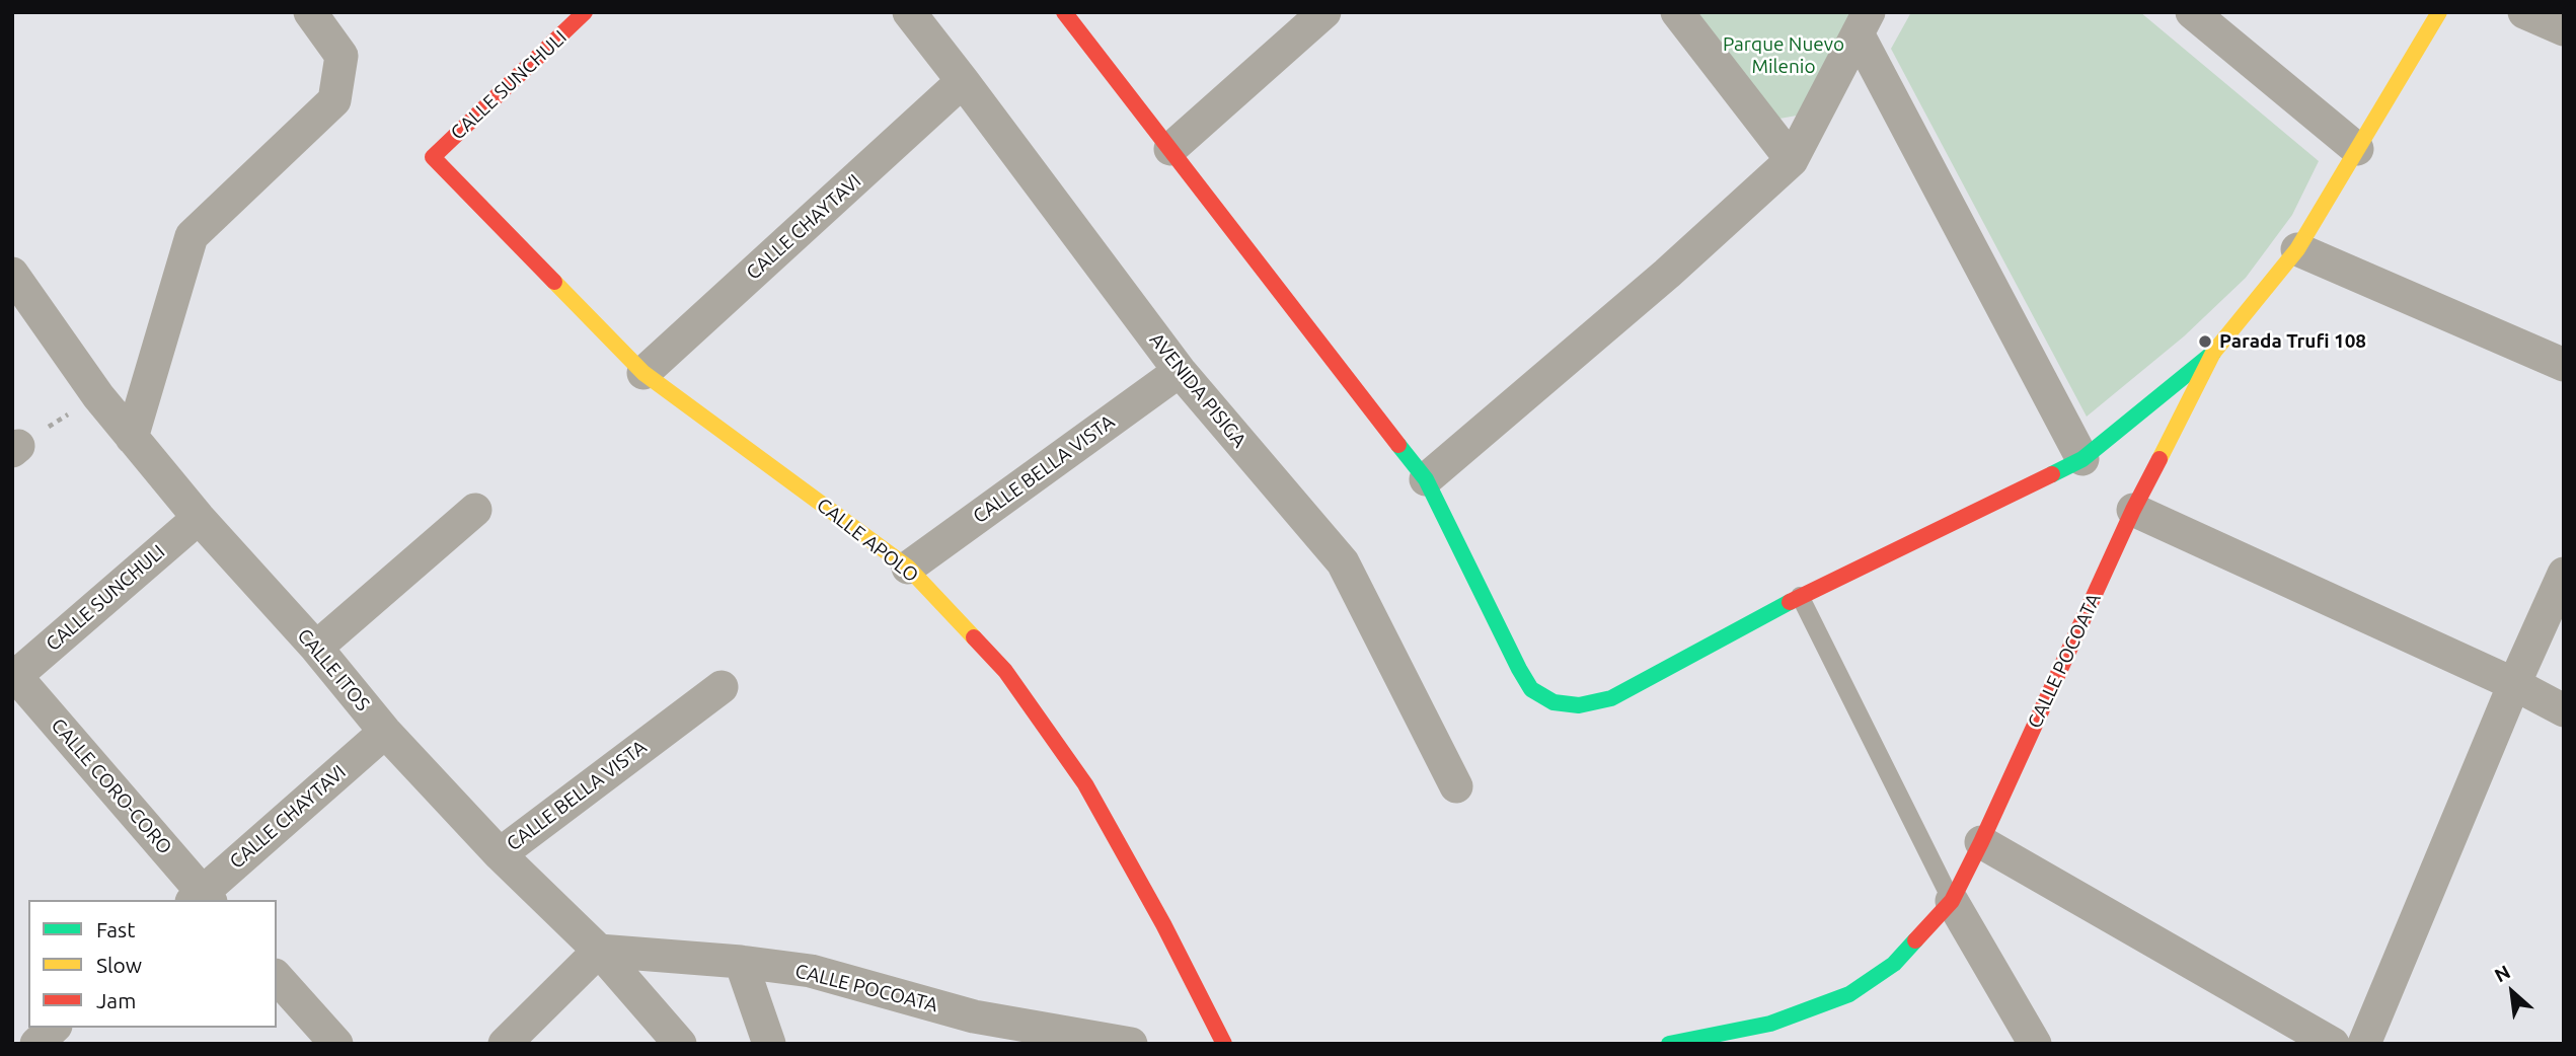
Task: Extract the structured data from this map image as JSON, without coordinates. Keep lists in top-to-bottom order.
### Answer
{
  "streets": {
    "street": [
      "CALLE SUNCHULI",
      "CALLE CHAYTAVI",
      "AVENIDA PISIGA",
      "CALLE BELLA VISTA",
      "CALLE APOLO",
      "CALLE POCOATA",
      "CALLE ITOS",
      "CALLE CORO-CORO"
    ]
  },
  "crossings": [
    ["CALLE SUNCHULI", "CALLE APOLO"],
    ["CALLE SUNCHULI", "CALLE ITOS"],
    ["CALLE SUNCHULI", "CALLE CORO-CORO"],
    ["CALLE CHAYTAVI", "AVENIDA PISIGA"],
    ["CALLE CHAYTAVI", "CALLE APOLO"],
    ["CALLE CHAYTAVI", "CALLE ITOS"],
    ["CALLE CHAYTAVI", "CALLE CORO-CORO"],
    ["AVENIDA PISIGA", "CALLE BELLA VISTA"],
    ["CALLE BELLA VISTA", "CALLE APOLO"],
    ["CALLE BELLA VISTA", "CALLE ITOS"],
    ["CALLE POCOATA", "CALLE ITOS"]
  ],
  "parks": ["Parque Nuevo Milenio"],
  "places": ["Parada Trufi 108"],
  "legend": ["Fast", "Slow", "Jam"],
  "north": "top left"
}
